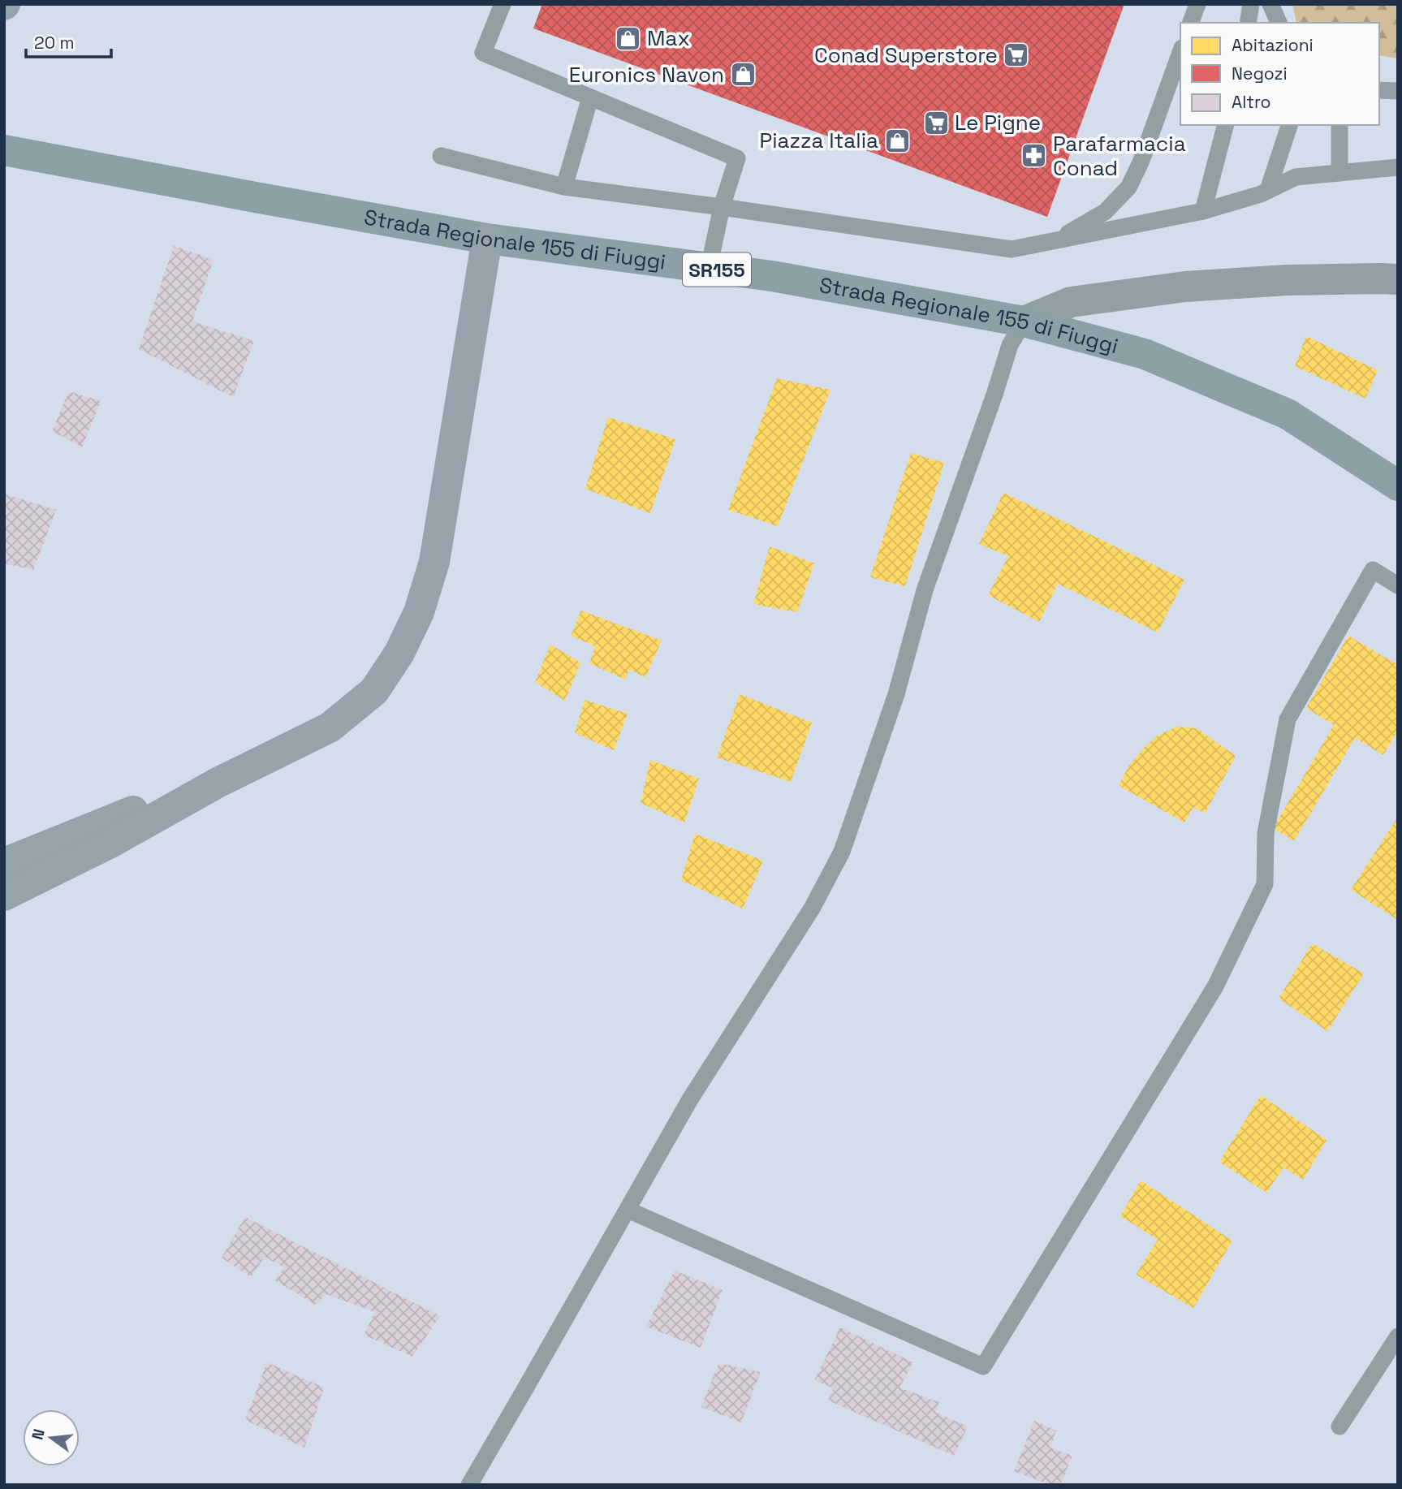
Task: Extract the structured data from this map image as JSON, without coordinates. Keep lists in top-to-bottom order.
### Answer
{
  "streets": {
    "main road": ["Strada Regionale 155 di Fiuggi", "SR155"]
  },
  "places": {
    "shop": ["Max", "Euronics Navon", "Piazza Italia"],
    "supermarket": ["Conad Superstore", "Le Pigne"],
    "pharmacy": ["Parafarmacia Conad"]
  },
  "legend": ["Abitazioni", "Negozi", "Altro"],
  "scale_bar": "20 m",
  "north": "left"
}
